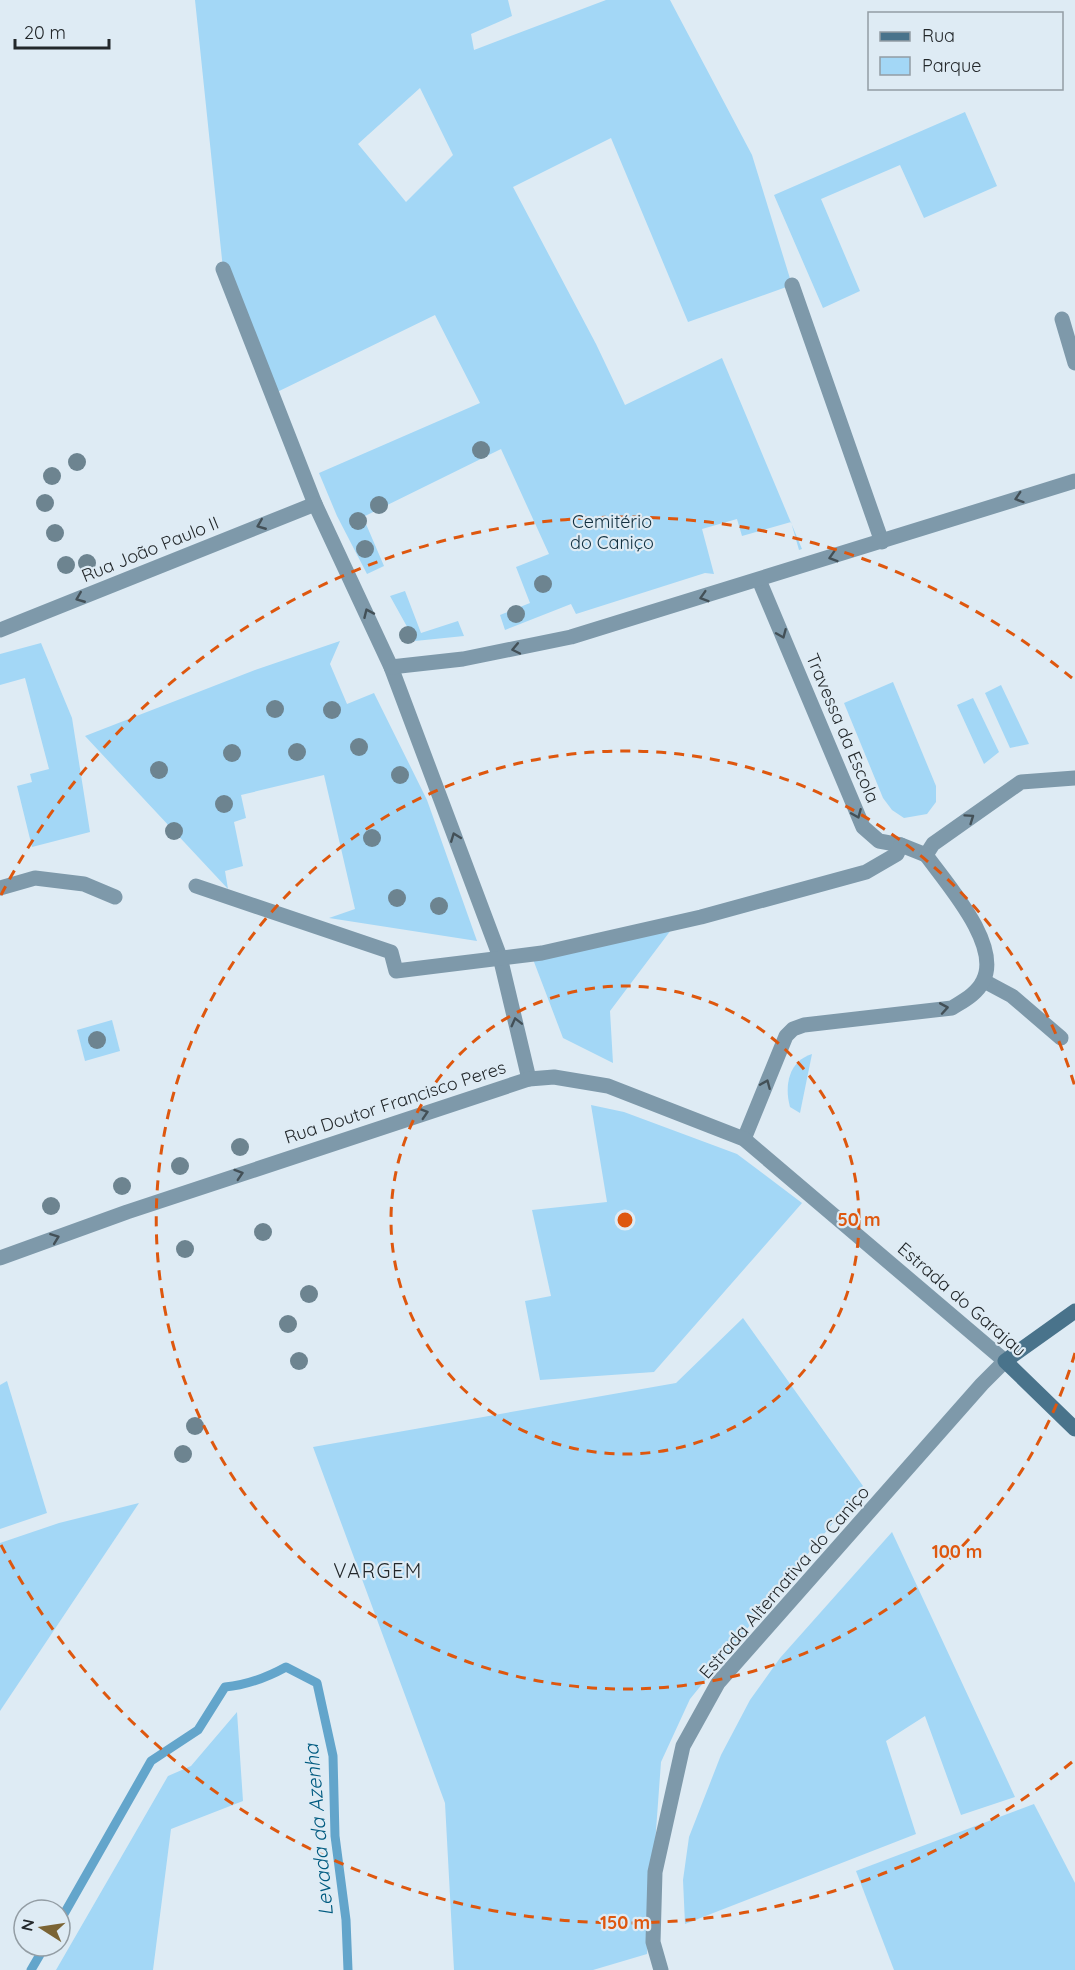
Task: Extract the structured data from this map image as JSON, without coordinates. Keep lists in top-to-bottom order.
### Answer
{
  "streets": {
    "street": [
      "Rua João Paulo II",
      "Travessa da Escola",
      "Rua Doutor Francisco Peres",
      "Estrada do Garajau",
      "Estrada Alternativa do Caniço"
    ]
  },
  "crossings": [
    ["Rua João Paulo II", "Rua Doutor Francisco Peres"],
    ["Rua Doutor Francisco Peres", "Estrada do Garajau"],
    ["Estrada do Garajau", "Estrada Alternativa do Caniço"]
  ],
  "one_way": ["Rua João Paulo II", "Travessa da Escola"],
  "districts": ["VARGEM"],
  "water": ["Levada da Azenha"],
  "parks": ["Cemitério do Caniço"],
  "legend": ["Rua", "Parque"],
  "scale_bar": "20 m",
  "north": "left",
  "rings": ["50 m", "100 m", "150 m"]
}
